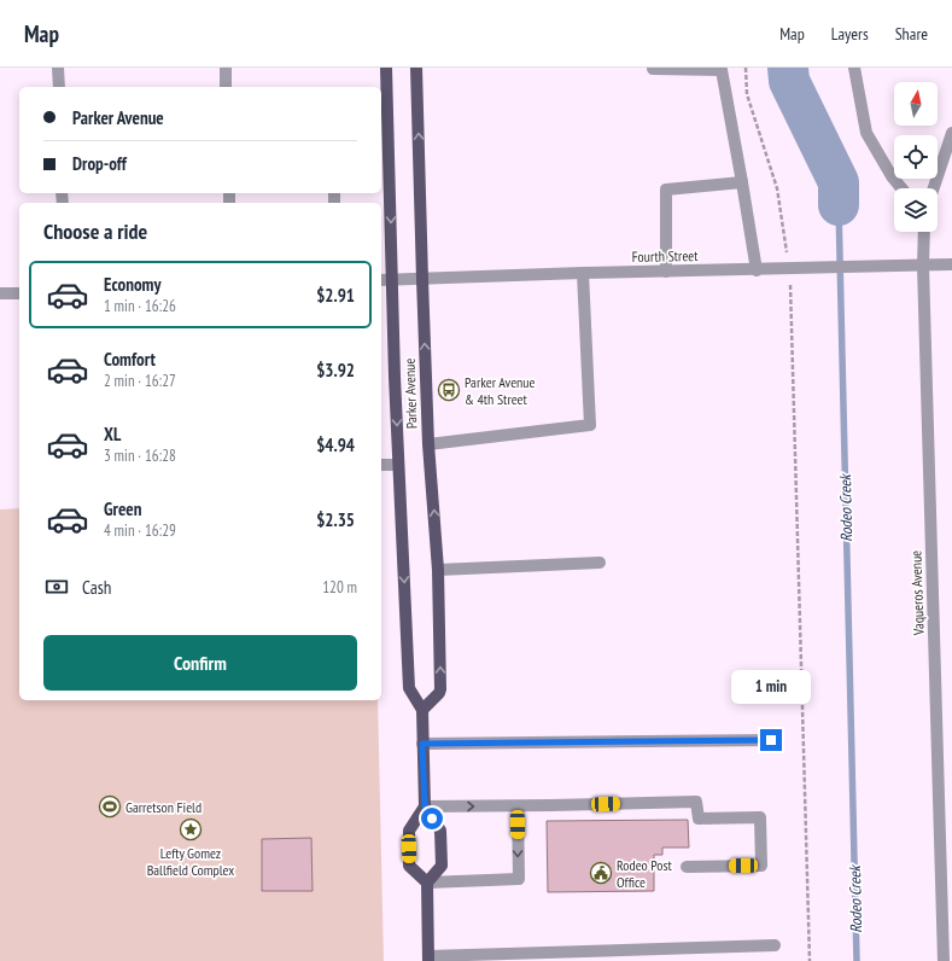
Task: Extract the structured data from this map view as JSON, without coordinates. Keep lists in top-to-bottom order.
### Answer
{
  "streets": {
    "main road": ["Parker Avenue"],
    "street": ["Fourth Street", "Vaqueros Avenue"]
  },
  "crossings": [
    ["Fourth Street", "Parker Avenue"],
    ["Fourth Street", "Vaqueros Avenue"]
  ],
  "water": ["Rodeo Creek"],
  "places": {
    "bus stop": ["Parker Avenue & 4th Street"],
    "sports": ["Garretson Field"],
    "place": ["Lefty Gomez Ballfield Complex"],
    "public building": ["Rodeo Post Office"]
  },
  "north": "top",
  "page": {
    "header": "Map",
    "nav": ["Map", "Layers", "Share"],
    "banner": ["Parker Avenue", "Drop-off"],
    "heading": "Choose a ride",
    "list": [
      {
        "name": "Economy",
        "note": "1 min · 16:26",
        "value": "$2.91"
      },
      {
        "name": "Comfort",
        "note": "2 min · 16:27",
        "value": "$3.92"
      },
      {
        "name": "XL",
        "note": "3 min · 16:28",
        "value": "$4.94"
      },
      {
        "name": "Green",
        "note": "4 min · 16:29",
        "value": "$2.35"
      }
    ],
    "pay": ["Cash", "120 m"],
    "buttons": "Confirm",
    "bubble": "1 min"
  }
}
